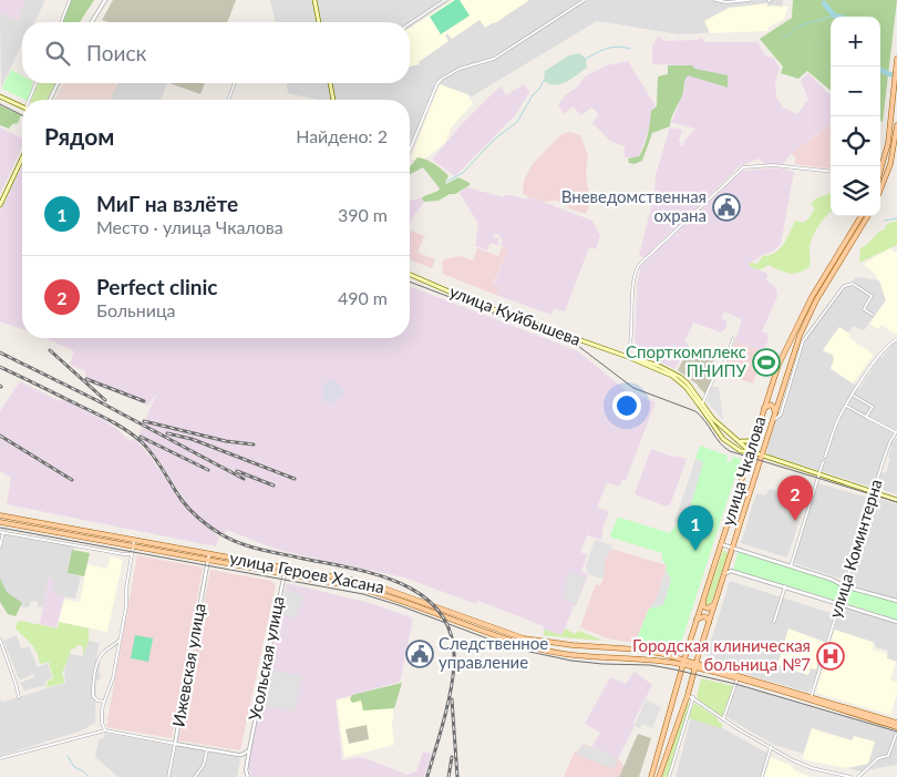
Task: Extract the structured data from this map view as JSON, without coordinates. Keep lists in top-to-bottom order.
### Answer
{
  "streets": {
    "main road": ["улица Куйбышева", "улица Чкалова", "улица Героев Хасана"],
    "street": ["улица Коминтерна", "Усольская улица", "Ижевская улица"]
  },
  "crossings": [
    ["улица Куйбышева", "улица Чкалова"],
    ["улица Куйбышева", "улица Коминтерна"],
    ["улица Чкалова", "улица Героев Хасана"],
    ["улица Коминтерна", "улица Героев Хасана"],
    ["улица Героев Хасана", "Усольская улица"],
    ["улица Героев Хасана", "Ижевская улица"]
  ],
  "places": {
    "public building": ["Вневедомственная охрана", "Следственное управление"],
    "sports": ["Спорткомплекс ПНИПУ"],
    "hospital": ["Городская клиническая больница №7"]
  },
  "page": {
    "map_buttons": ["+", "−"],
    "search": "Поиск",
    "heading": ["Рядом", "Найдено: 2"],
    "list": [
      {
        "mark": "1",
        "name": "МиГ на взлёте",
        "note": "Место · улица Чкалова",
        "value": "390 m"
      },
      {
        "mark": "2",
        "name": "Perfect clinic",
        "note": "Больница",
        "value": "490 m"
      }
    ],
    "pins": ["2", "1"]
  }
}
